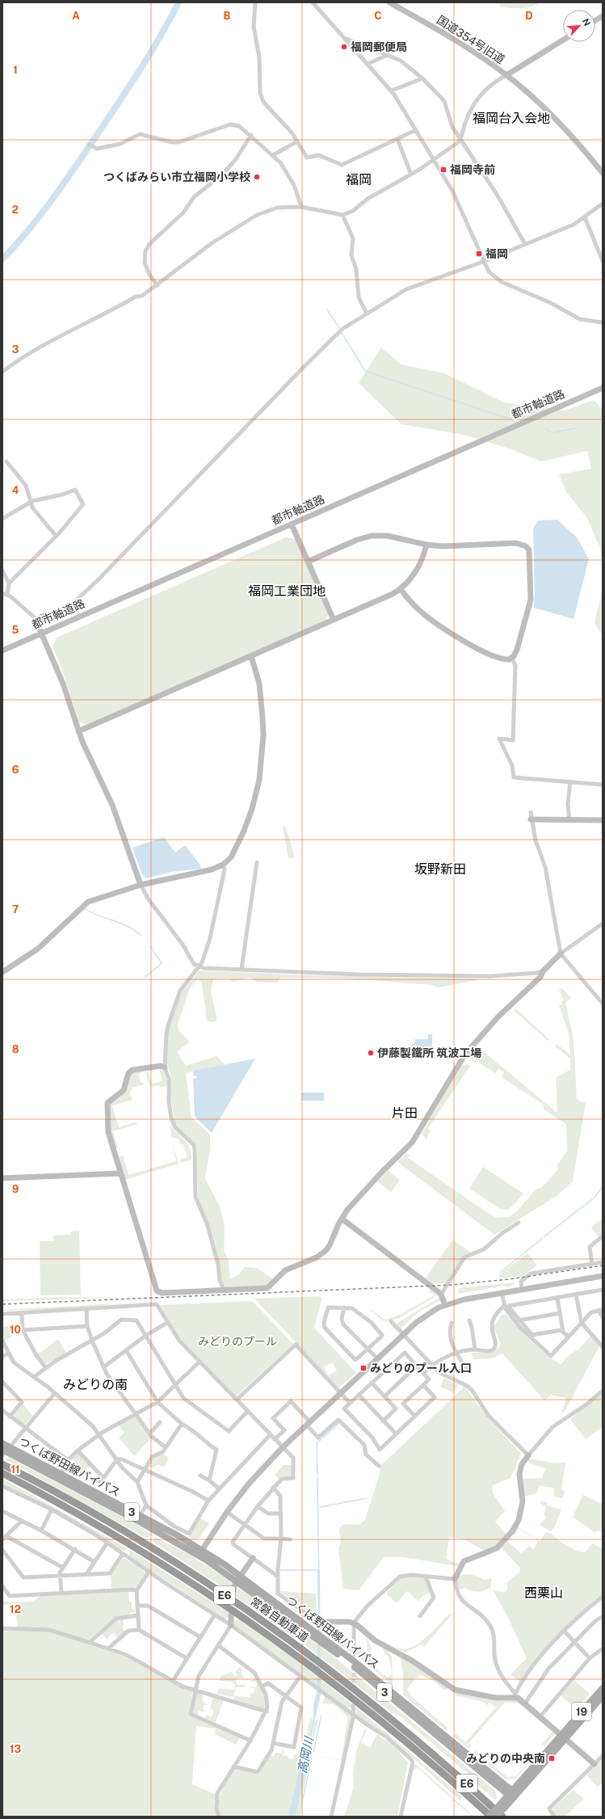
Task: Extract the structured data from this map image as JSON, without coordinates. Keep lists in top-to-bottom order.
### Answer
{
  "streets": {
    "highway": ["E6", "常磐自動車道"],
    "main road": ["つくば野田線バイパス", "3", "19"],
    "street": ["国道354号旧道", "都市軸道路"]
  },
  "crossings": [
    ["つくば野田線バイパス", "19"]
  ],
  "districts": [
    "福岡台入会地",
    "福岡",
    "福岡工業団地",
    "坂野新田",
    "片田",
    "みどりの南",
    "西栗山"
  ],
  "water": ["高岡川"],
  "parks": ["みどりのプール"],
  "places": {
    "other": ["福岡郵便局", "つくばみらい市立福岡小学校", "伊藤製鐵所 筑波工場"],
    "transit": [
      "福岡寺前",
      "福岡",
      "みどりのプール入口",
      "みどりの中央南"
    ]
  },
  "north": "top right",
  "grid": {
    "columns": [
      "A",
      "B",
      "C",
      "D"
    ],
    "rows": [
      "1",
      "2",
      "3",
      "4",
      "5",
      "6",
      "7",
      "8",
      "9",
      "10",
      "11",
      "12",
      "13"
    ]
  }
}
